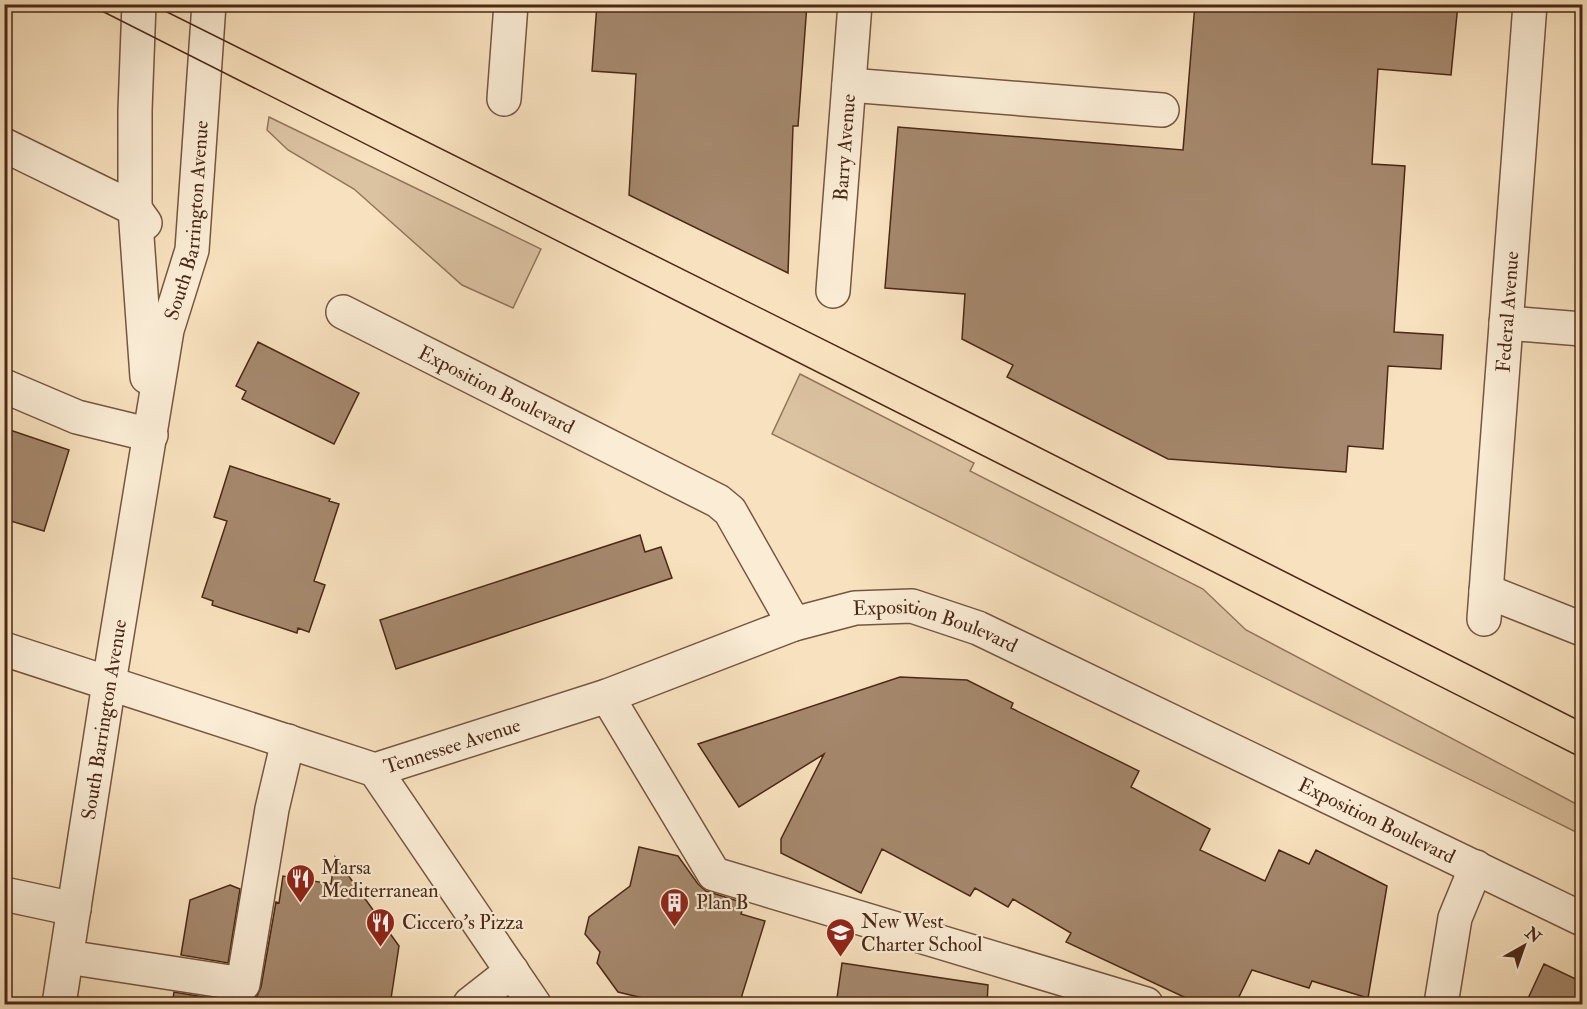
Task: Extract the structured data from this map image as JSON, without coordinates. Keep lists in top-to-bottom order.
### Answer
{
  "streets": {
    "street": [
      "Barry Avenue",
      "South Barrington Avenue",
      "Federal Avenue",
      "Exposition Boulevard",
      "Tennessee Avenue"
    ]
  },
  "crossings": [
    ["South Barrington Avenue", "Tennessee Avenue"],
    ["Exposition Boulevard", "Tennessee Avenue"]
  ],
  "places": {
    "restaurant": ["Marsa Mediterranean", "Ciccero's Pizza"],
    "building": ["Plan B"],
    "school or university": ["New West Charter School"]
  },
  "north": "top right"
}
